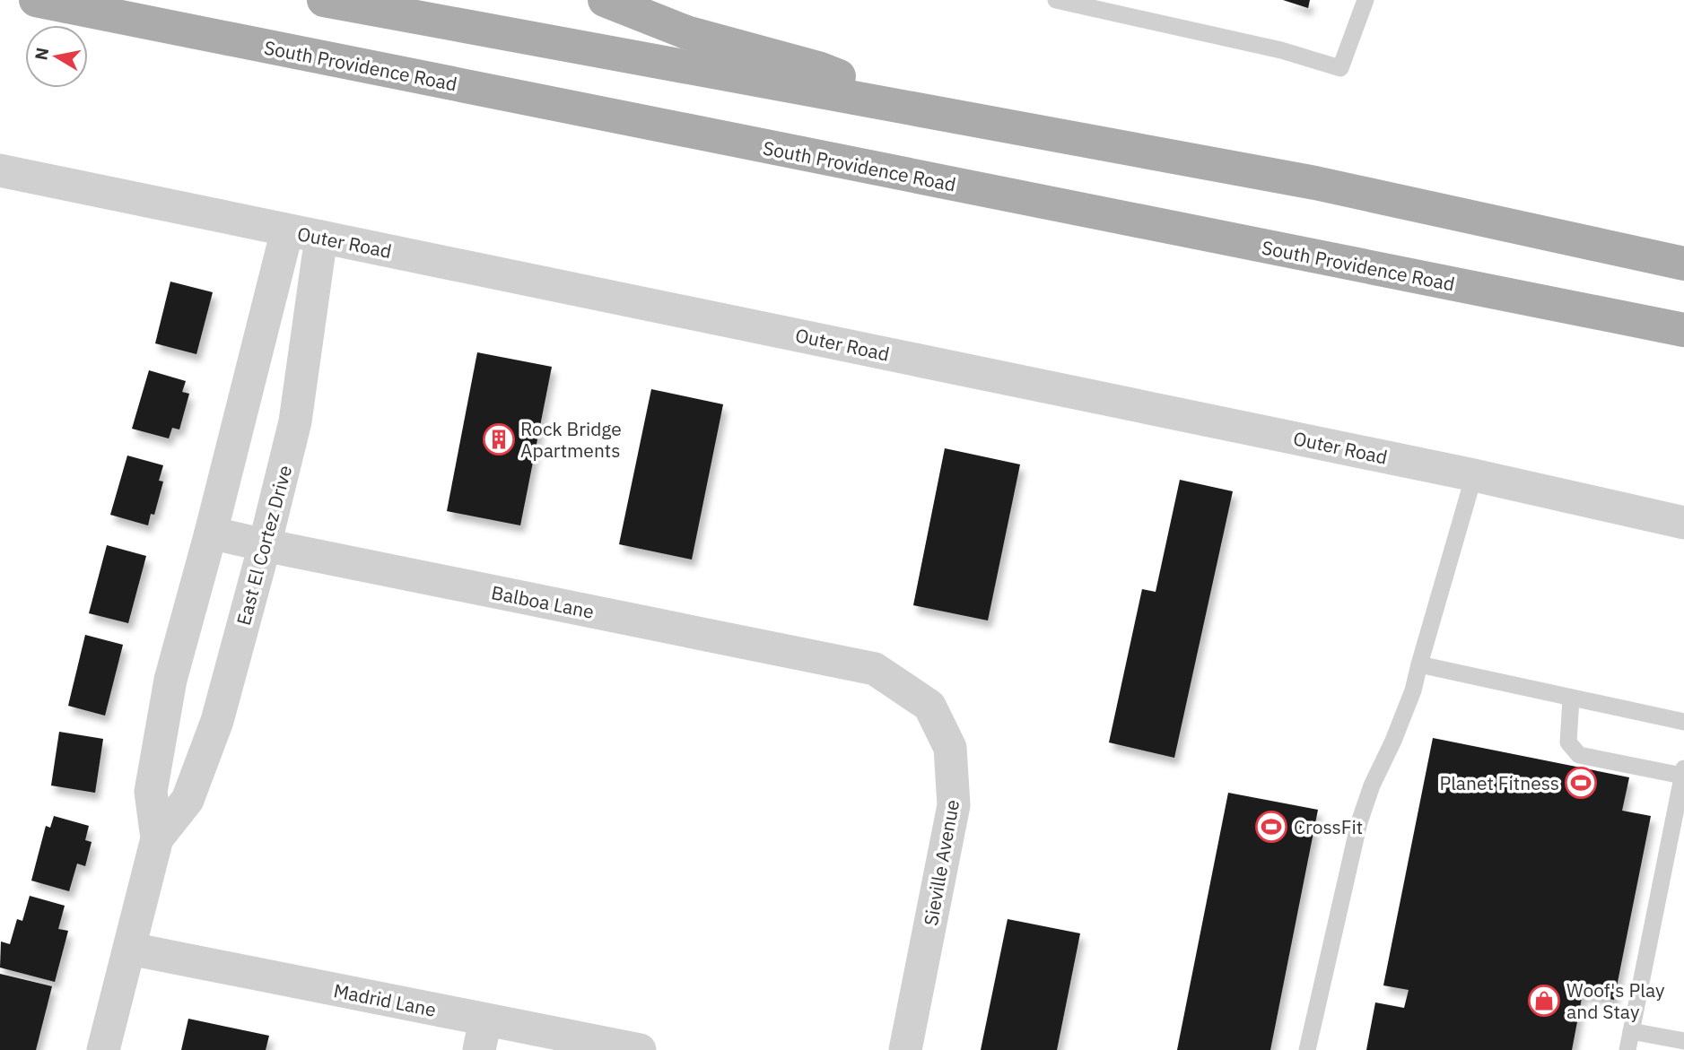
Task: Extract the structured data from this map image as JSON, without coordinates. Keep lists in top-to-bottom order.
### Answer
{
  "streets": {
    "main road": ["South Providence Road"],
    "street": [
      "Outer Road",
      "East El Cortez Drive",
      "Balboa Lane",
      "Sieville Avenue",
      "Madrid Lane"
    ]
  },
  "crossings": [
    ["Outer Road", "East El Cortez Drive"],
    ["East El Cortez Drive", "Balboa Lane"],
    ["East El Cortez Drive", "Madrid Lane"],
    ["Balboa Lane", "Sieville Avenue"]
  ],
  "places": {
    "building": ["Rock Bridge Apartments"],
    "sports": ["Planet Fitness", "CrossFit"],
    "shop": ["Woof's Play and Stay"]
  },
  "north": "left"
}
